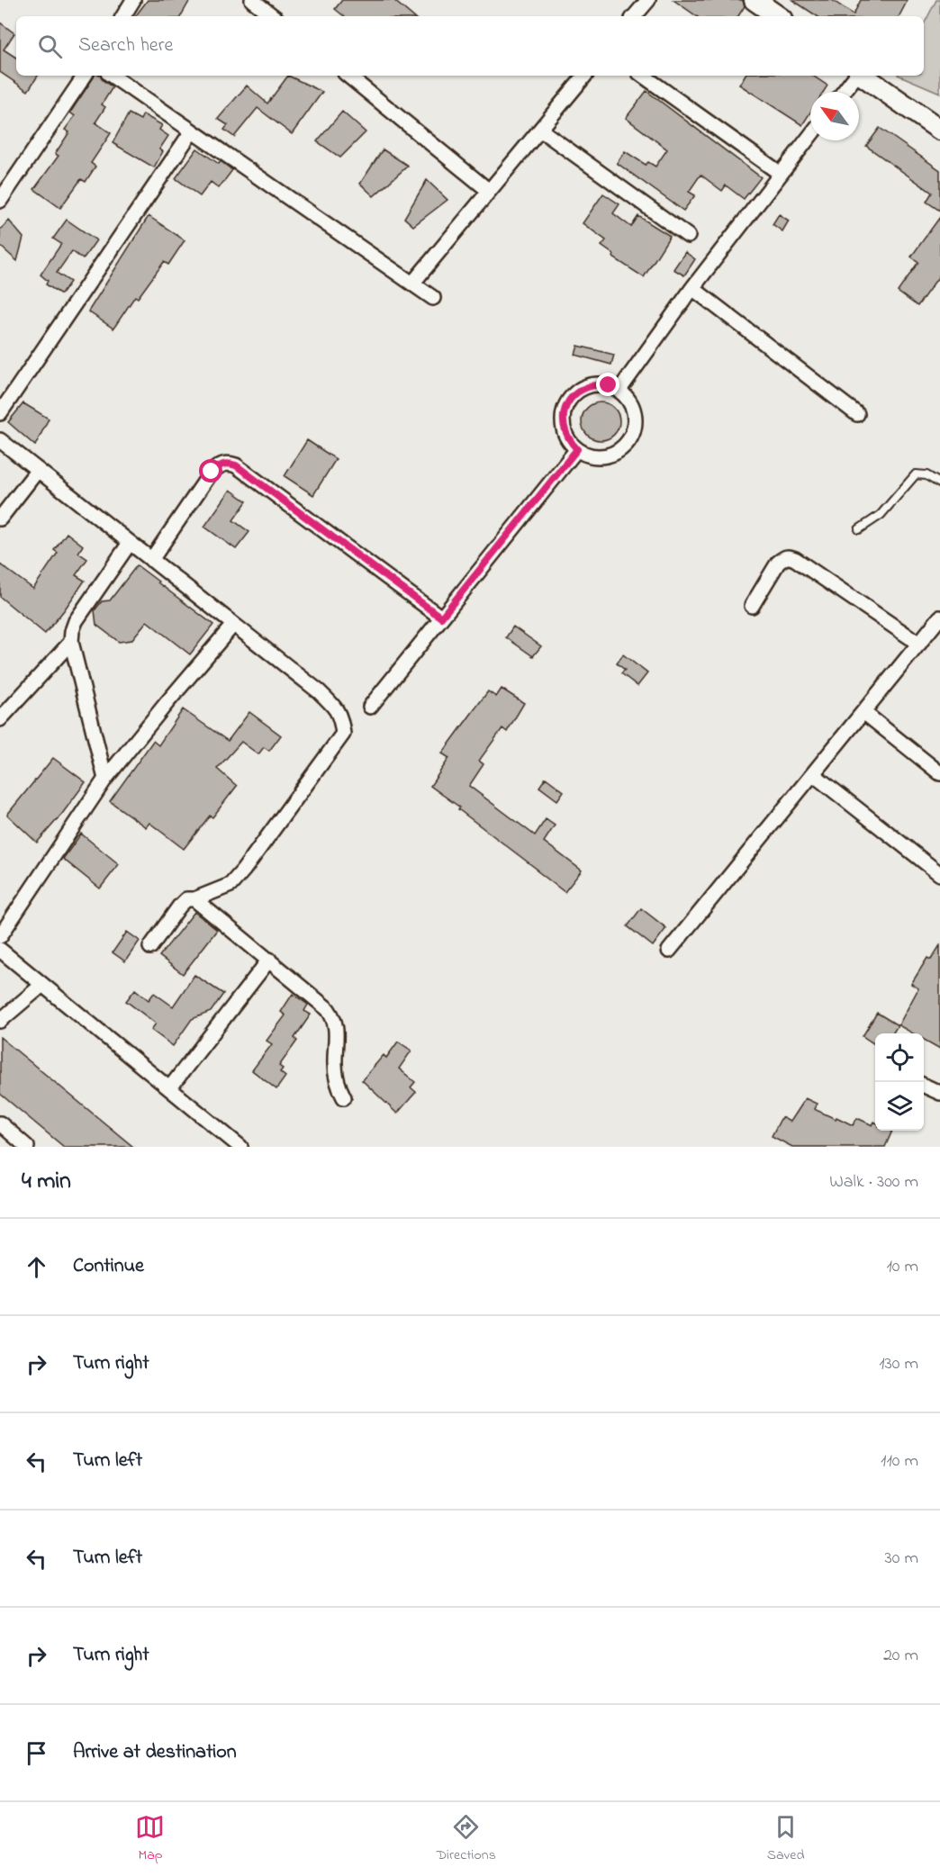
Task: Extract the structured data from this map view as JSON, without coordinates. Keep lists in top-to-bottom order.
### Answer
{
  "north": "top left",
  "page": {
    "search": "Search here",
    "heading": ["4 min", "Walk · 300 m"],
    "list": [
      ["Continue", "10 m"],
      ["Turn right", "130 m"],
      ["Turn left", "110 m"],
      ["Turn left", "30 m"],
      ["Turn right", "20 m"],
      "Arrive at destination"
    ],
    "nav": ["Map", "Directions", "Saved"]
  }
}
